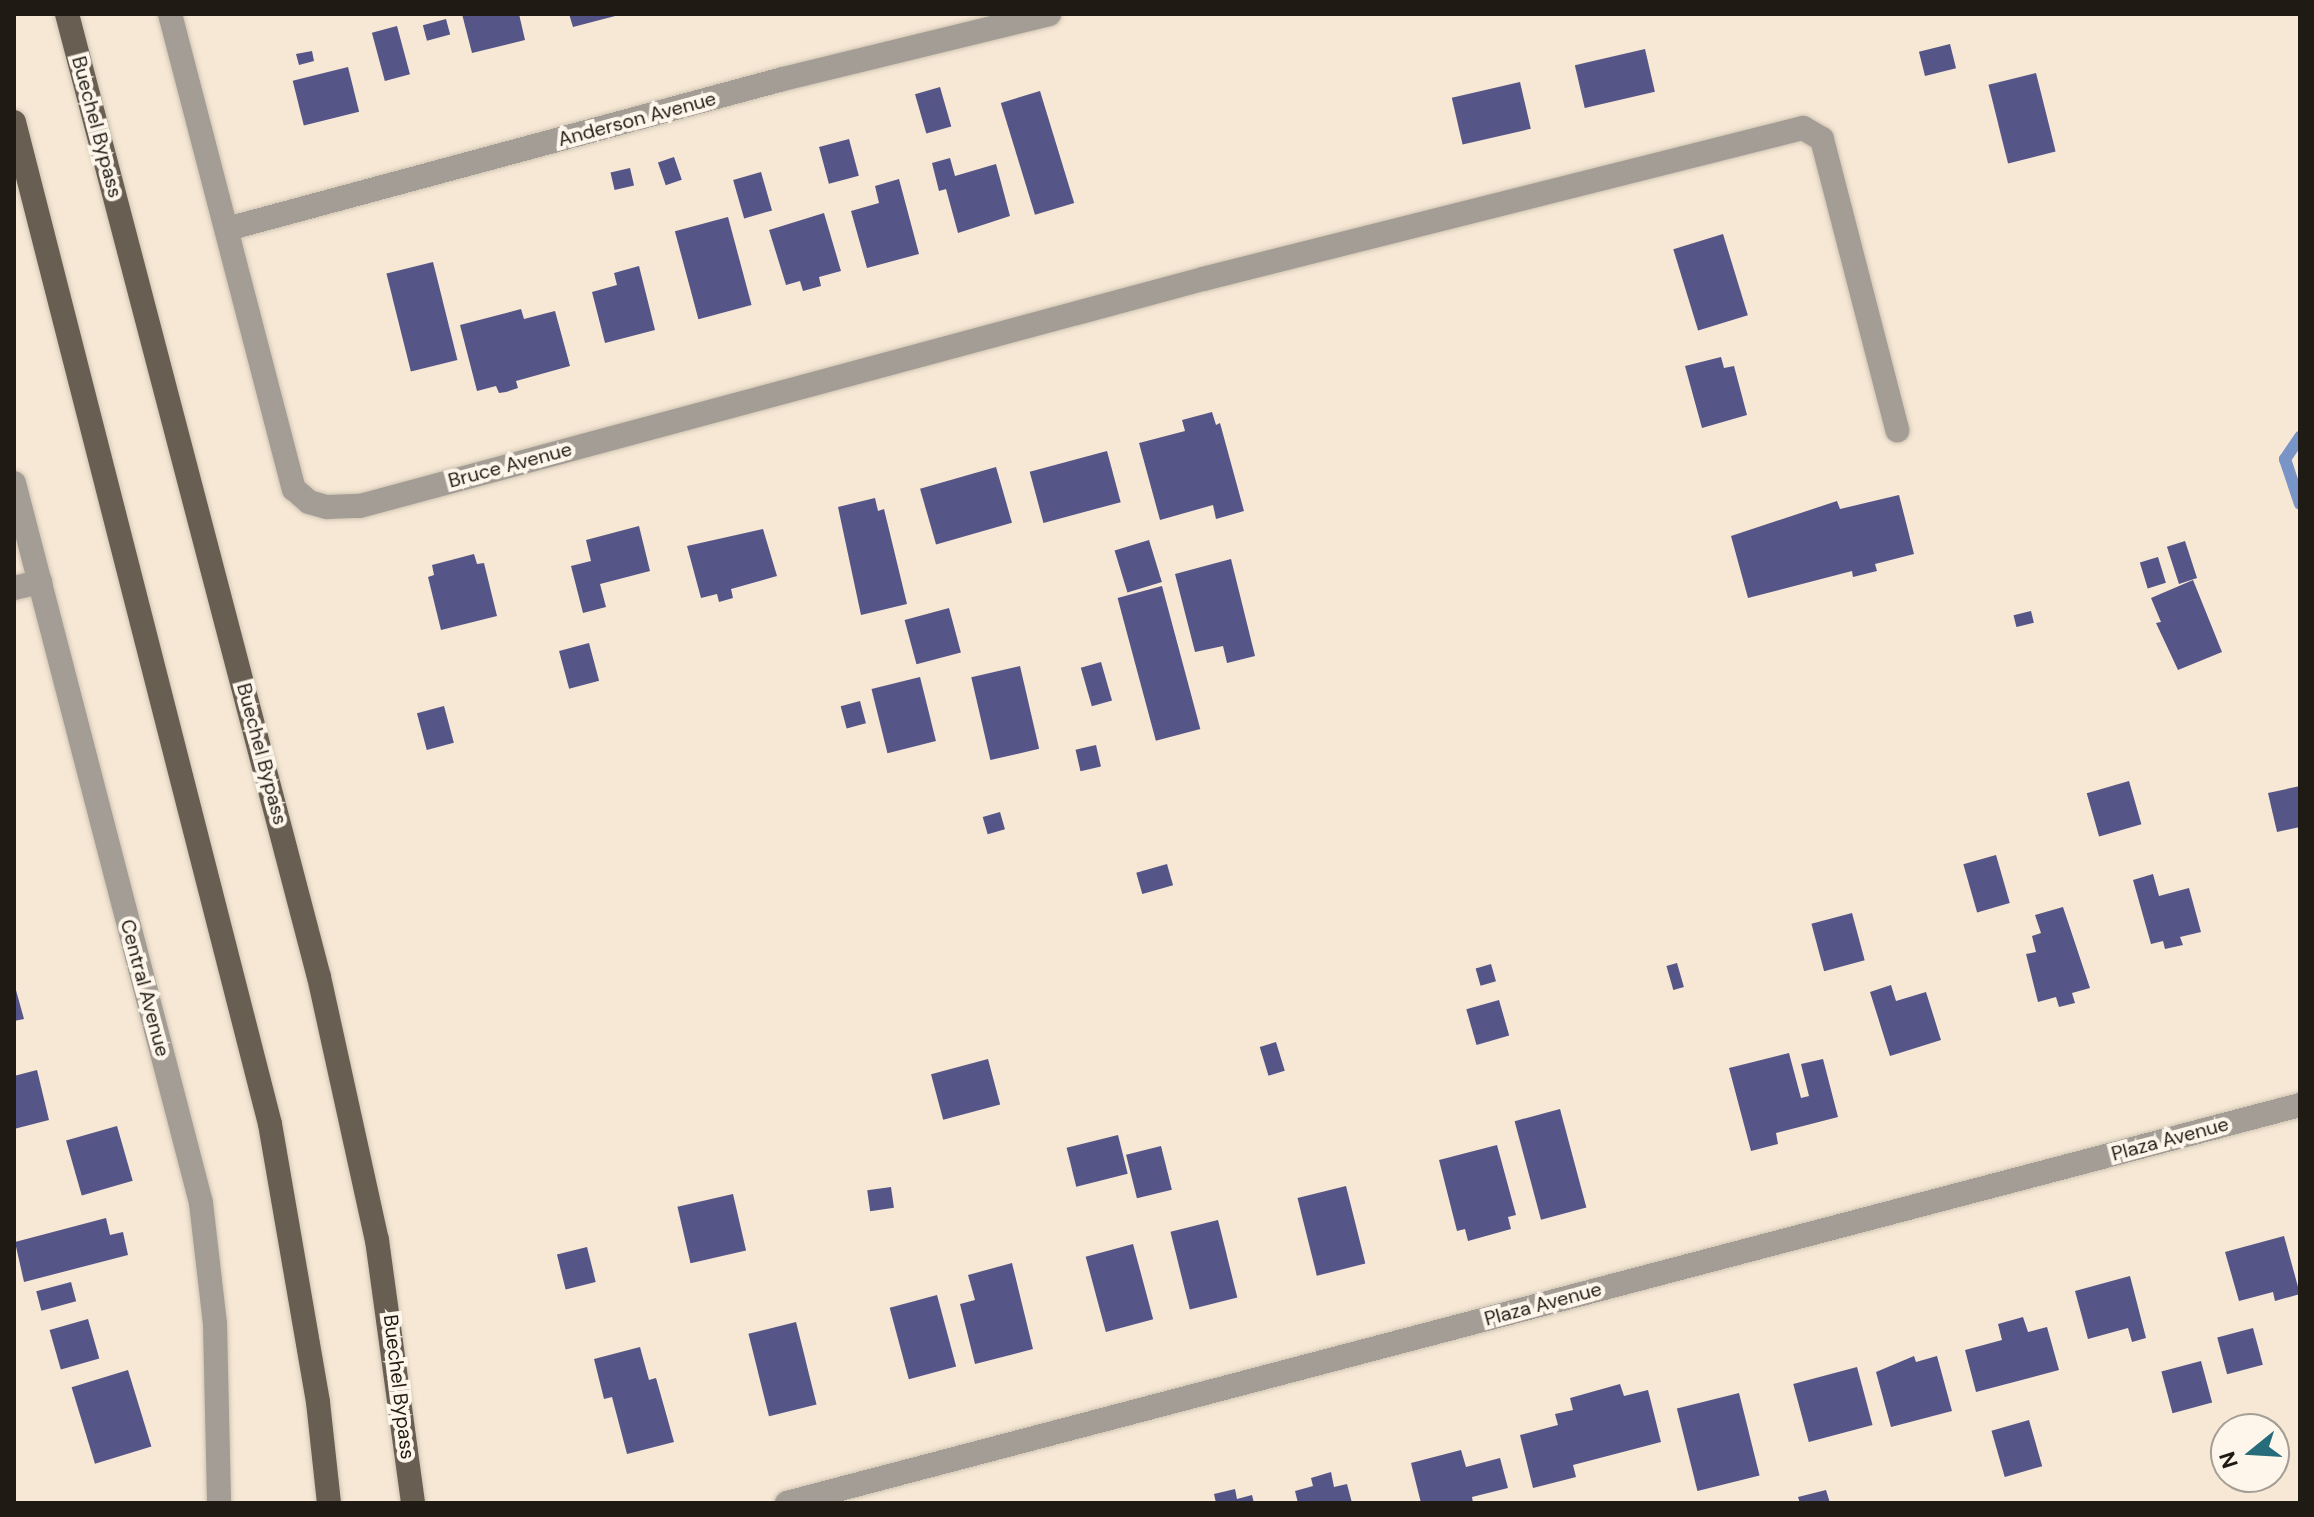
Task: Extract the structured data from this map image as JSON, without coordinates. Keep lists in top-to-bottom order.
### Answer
{
  "streets": {
    "main road": ["Buechel Bypass"],
    "street": [
      "Anderson Avenue",
      "Bruce Avenue",
      "Central Avenue",
      "Plaza Avenue"
    ]
  },
  "crossings": [
    ["Anderson Avenue", "Bruce Avenue"]
  ],
  "north": "left"
}
